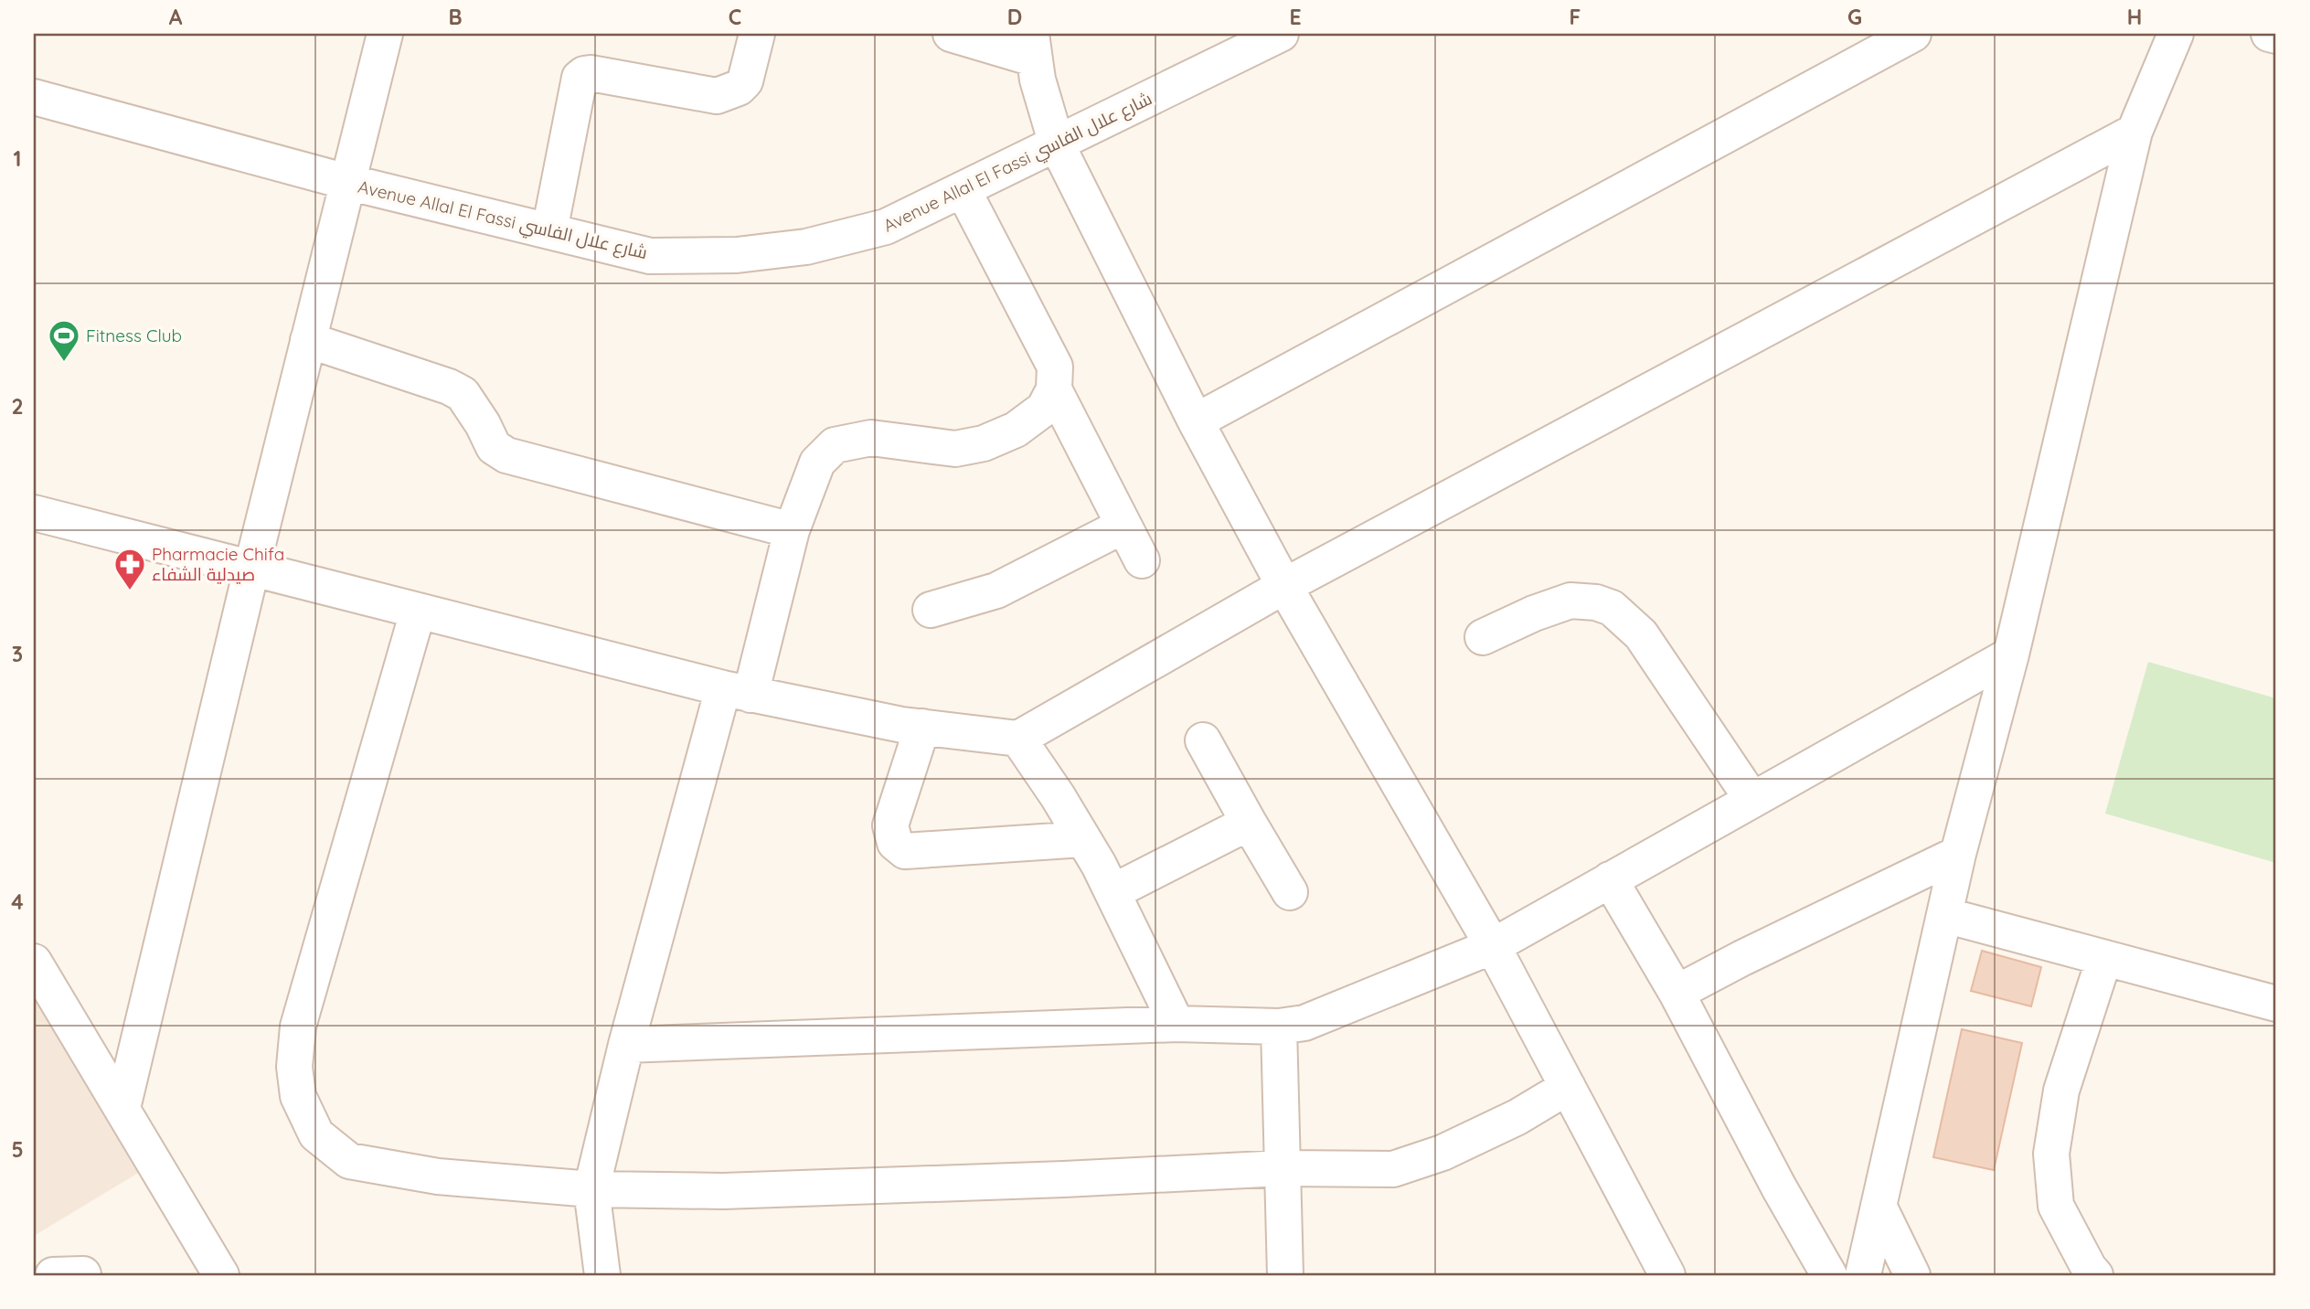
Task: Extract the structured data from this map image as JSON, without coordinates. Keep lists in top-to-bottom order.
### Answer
{
  "streets": {
    "street": ["Avenue Allal El Fassi شارع علال الفاسي"]
  },
  "places": {
    "sports": ["Fitness Club"],
    "pharmacy": ["Pharmacie Chifa صيدلية الشفاء"]
  },
  "grid": {
    "columns": [
      "A",
      "B",
      "C",
      "D",
      "E",
      "F",
      "G",
      "H"
    ],
    "rows": [
      "1",
      "2",
      "3",
      "4",
      "5"
    ]
  }
}
